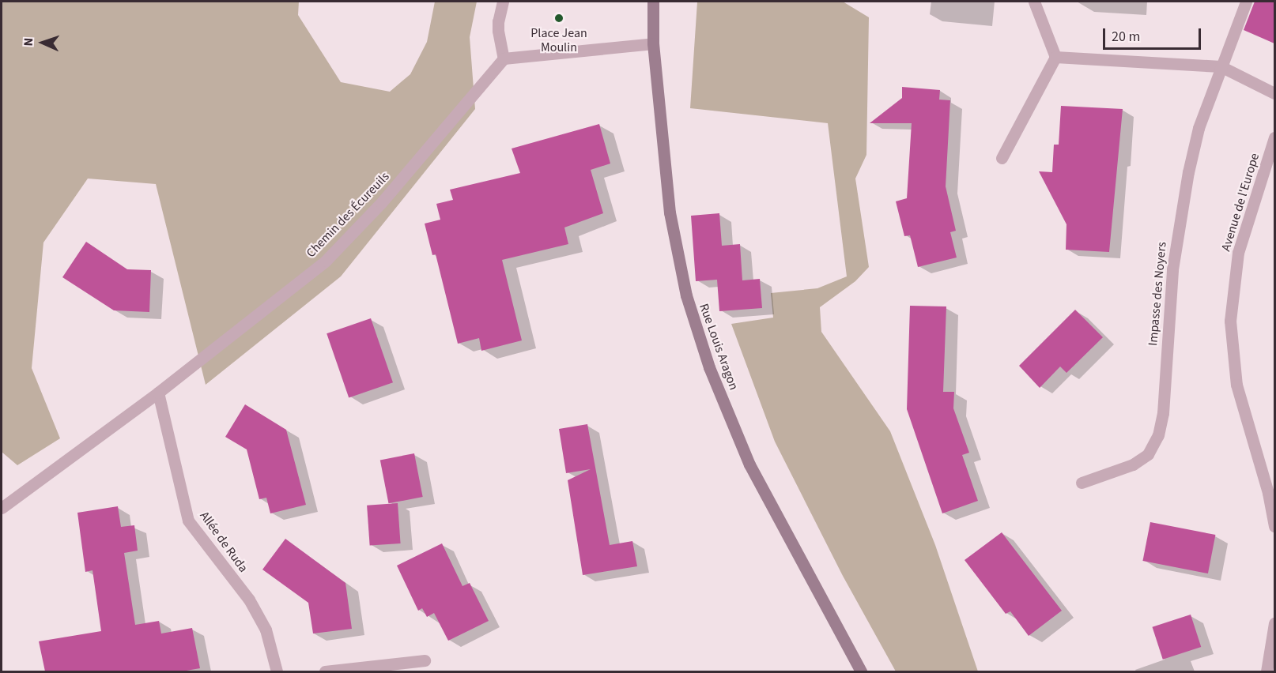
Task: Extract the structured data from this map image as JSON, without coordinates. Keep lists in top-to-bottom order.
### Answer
{
  "streets": {
    "street": [
      "Avenue de l'Europe",
      "Chemin des Écureuils",
      "Impasse des Noyers",
      "Rue Louis Aragon",
      "Allée de Ruda"
    ]
  },
  "crossings": [
    ["Chemin des Écureuils", "Allée de Ruda"]
  ],
  "places": ["Place Jean Moulin"],
  "scale_bar": "20 m",
  "north": "left"
}
